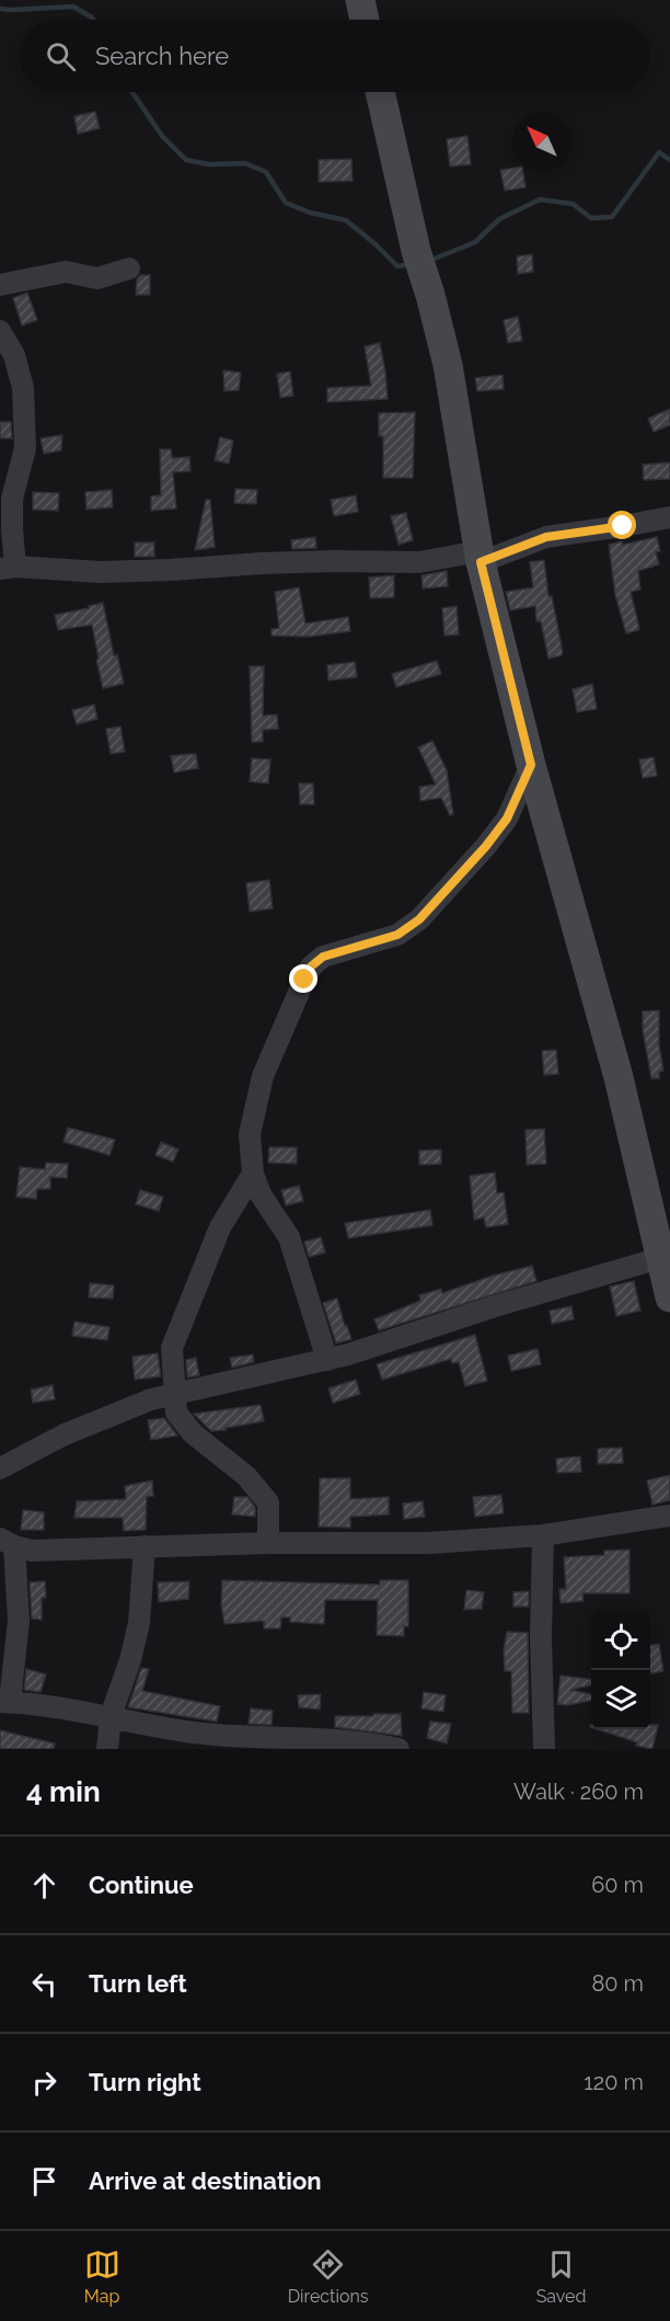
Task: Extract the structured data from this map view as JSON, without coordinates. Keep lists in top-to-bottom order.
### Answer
{
  "north": "top left",
  "page": {
    "search": "Search here",
    "heading": ["4 min", "Walk · 260 m"],
    "list": [
      ["Continue", "60 m"],
      ["Turn left", "80 m"],
      ["Turn right", "120 m"],
      "Arrive at destination"
    ],
    "nav": ["Map", "Directions", "Saved"]
  }
}
